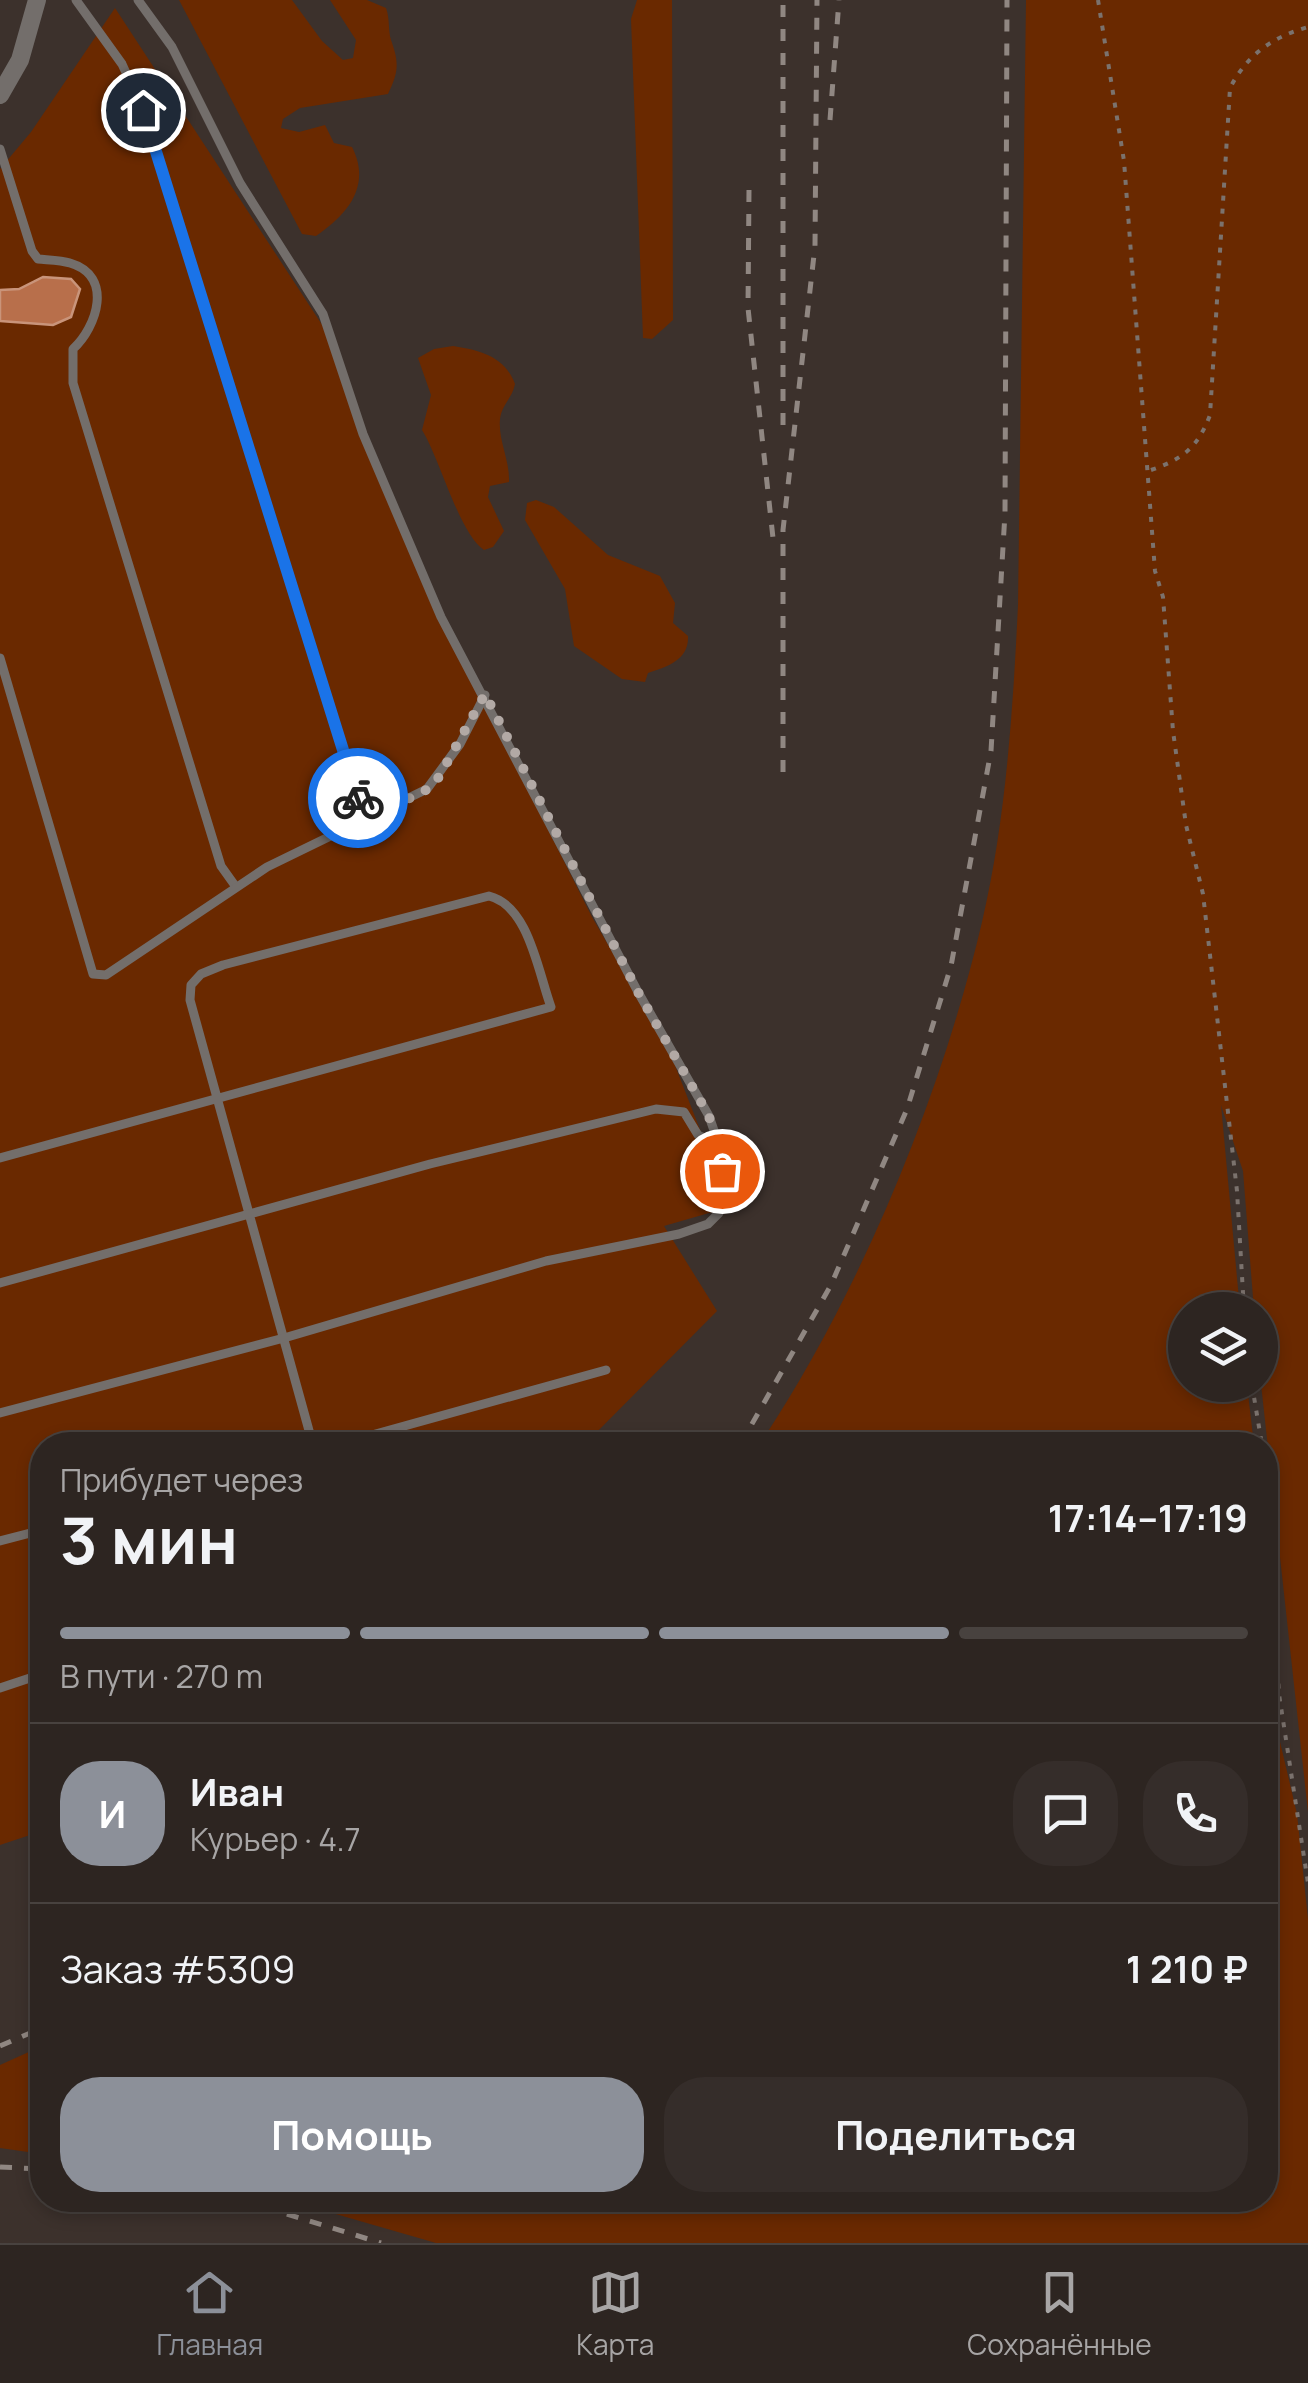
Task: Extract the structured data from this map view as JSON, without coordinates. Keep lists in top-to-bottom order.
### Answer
{
  "page": {
    "heading": ["3 мин", "Прибудет через", "17:14–17:19"],
    "panel": [
      "Иван",
      "Курьер · 4.7",
      "Заказ #5309",
      "1 210 ₽"
    ],
    "bar": "В пути · 270 m",
    "round": "И",
    "buttons": ["Помощь", "Поделиться"],
    "tabs": ["Главная", "Карта", "Сохранённые"]
  }
}
